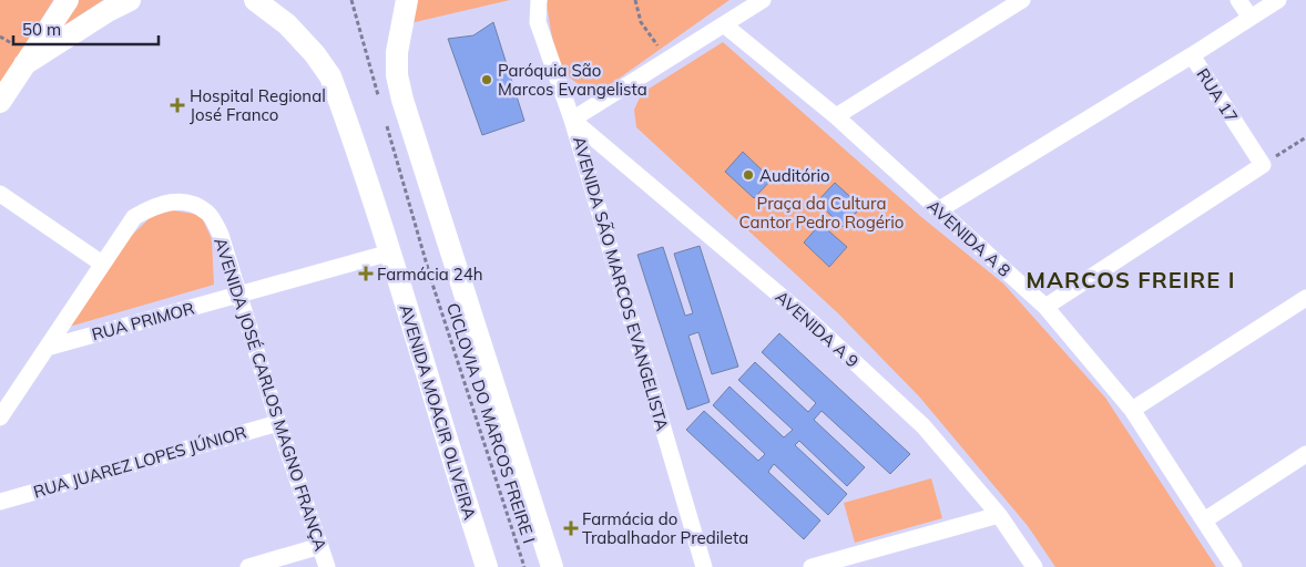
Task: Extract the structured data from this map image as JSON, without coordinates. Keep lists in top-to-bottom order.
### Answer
{
  "streets": {
    "main road": ["AVENIDA MOACIR OLIVEIRA"],
    "street": [
      "RUA 17",
      "AVENIDA A 8",
      "AVENIDA SÃO MARCOS EVANGELISTA",
      "RUA PRIMOR",
      "AVENIDA A 9",
      "AVENIDA JOSÉ CARLOS MAGNO FRANÇA",
      "RUA JUAREZ LOPES JÚNIOR"
    ],
    "path": ["CICLOVIA DO MARCOS FREIRE I"]
  },
  "crossings": [
    ["RUA 17", "AVENIDA A 8"],
    ["AVENIDA SÃO MARCOS EVANGELISTA", "AVENIDA A 9"],
    ["RUA PRIMOR", "AVENIDA JOSÉ CARLOS MAGNO FRANÇA"],
    ["RUA PRIMOR", "AVENIDA MOACIR OLIVEIRA"],
    ["AVENIDA JOSÉ CARLOS MAGNO FRANÇA", "RUA JUAREZ LOPES JÚNIOR"]
  ],
  "districts": ["MARCOS FREIRE I"],
  "parks": ["Praça da Cultura Cantor Pedro Rogério"],
  "places": {
    "other": ["Paróquia São Marcos Evangelista", "Auditório"],
    "health": ["Hospital Regional José Franco", "Farmácia 24h", "Farmácia do Trabalhador Predileta"]
  },
  "scale_bar": "50 m"
}
